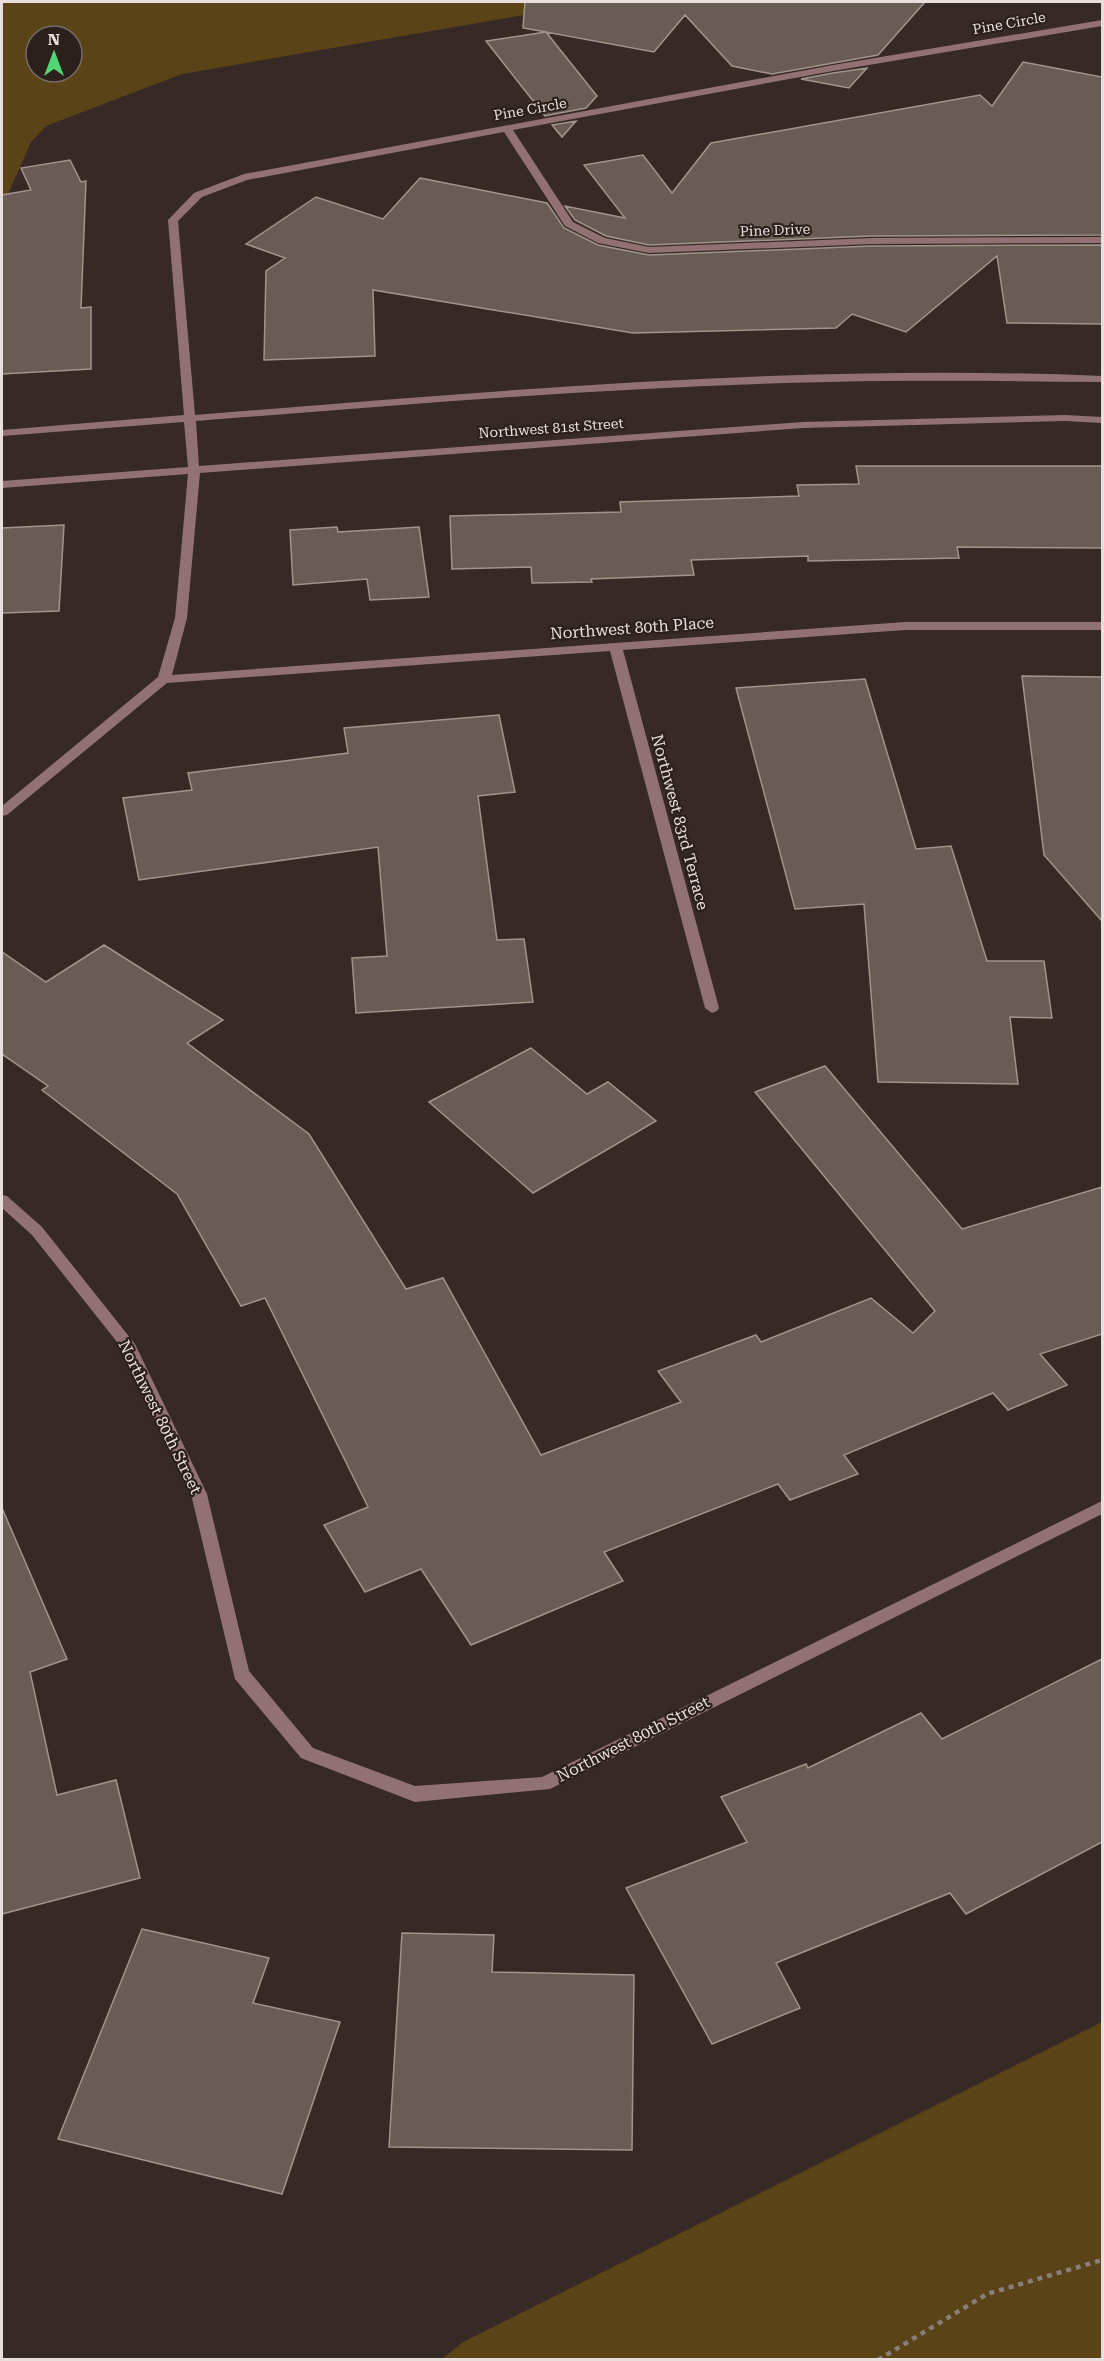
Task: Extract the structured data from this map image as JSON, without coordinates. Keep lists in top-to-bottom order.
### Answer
{
  "streets": {
    "street": [
      "Pine Circle",
      "Pine Drive",
      "Northwest 81st Street",
      "Northwest 80th Place",
      "Northwest 83rd Terrace",
      "Northwest 80th Street"
    ]
  },
  "crossings": [
    ["Pine Circle", "Pine Drive"],
    ["Pine Circle", "Northwest 81st Street"],
    ["Pine Circle", "Northwest 80th Place"],
    ["Northwest 80th Place", "Northwest 83rd Terrace"]
  ],
  "north": "top"
}
